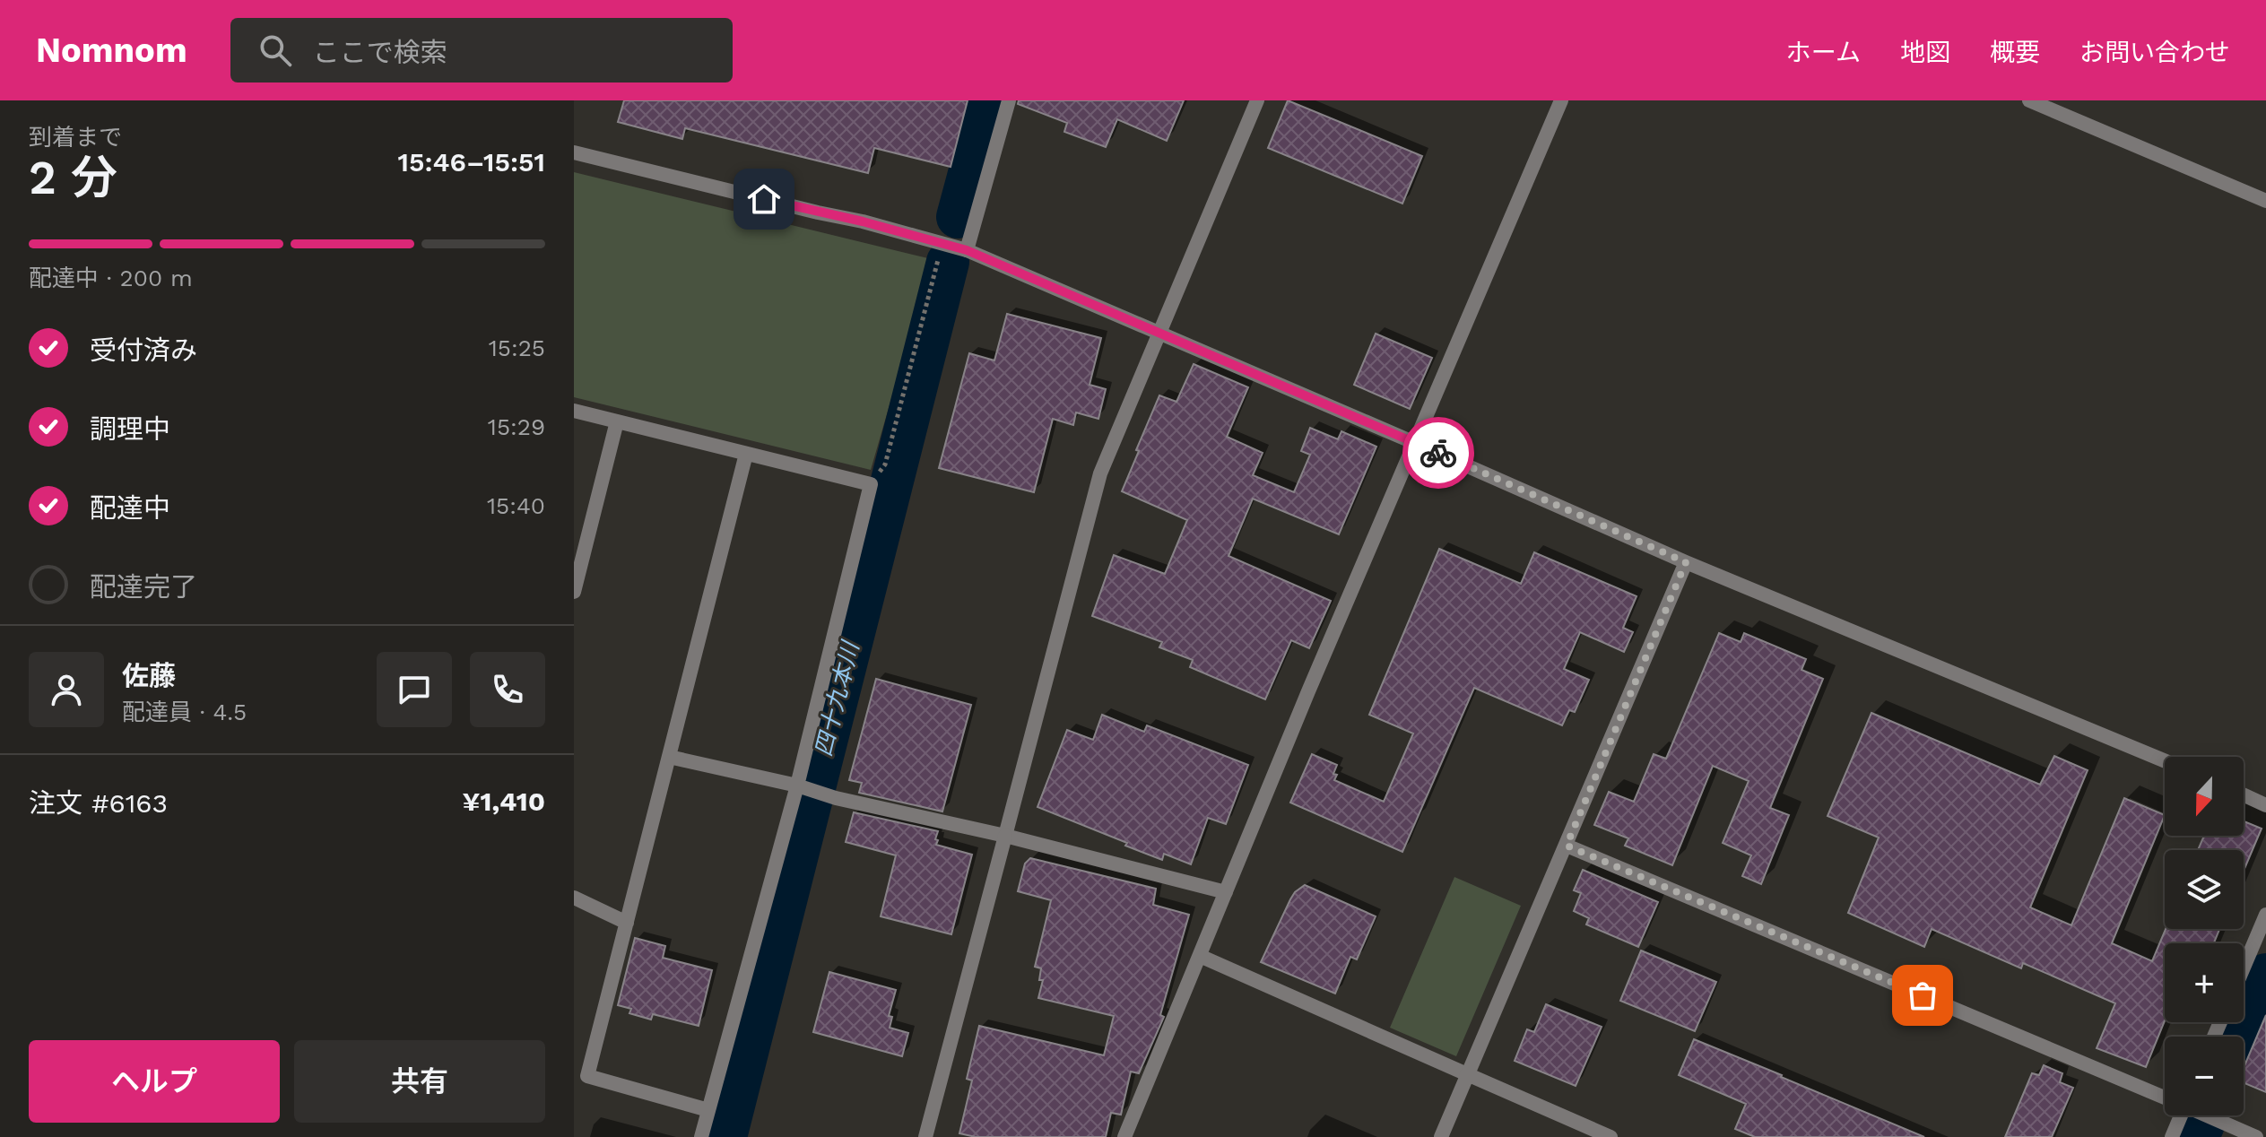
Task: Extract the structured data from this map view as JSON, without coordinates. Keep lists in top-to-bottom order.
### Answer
{
  "water": ["四十九本川"],
  "north": "bottom",
  "page": {
    "header": "Nomnom",
    "search": "ここで検索",
    "nav": [
      "ホーム",
      "地図",
      "概要",
      "お問い合わせ"
    ],
    "heading": ["2 分", "到着まで", "15:46–15:51"],
    "panel": [
      "佐藤",
      "配達員 · 4.5",
      "注文 #6163",
      "¥1,410"
    ],
    "bar": "配達中 · 200 m",
    "list": [
      ["受付済み", "15:25"],
      ["調理中", "15:29"],
      ["配達中", "15:40"],
      "配達完了"
    ],
    "map_buttons": ["+", "−"],
    "buttons": ["ヘルプ", "共有"]
  }
}
